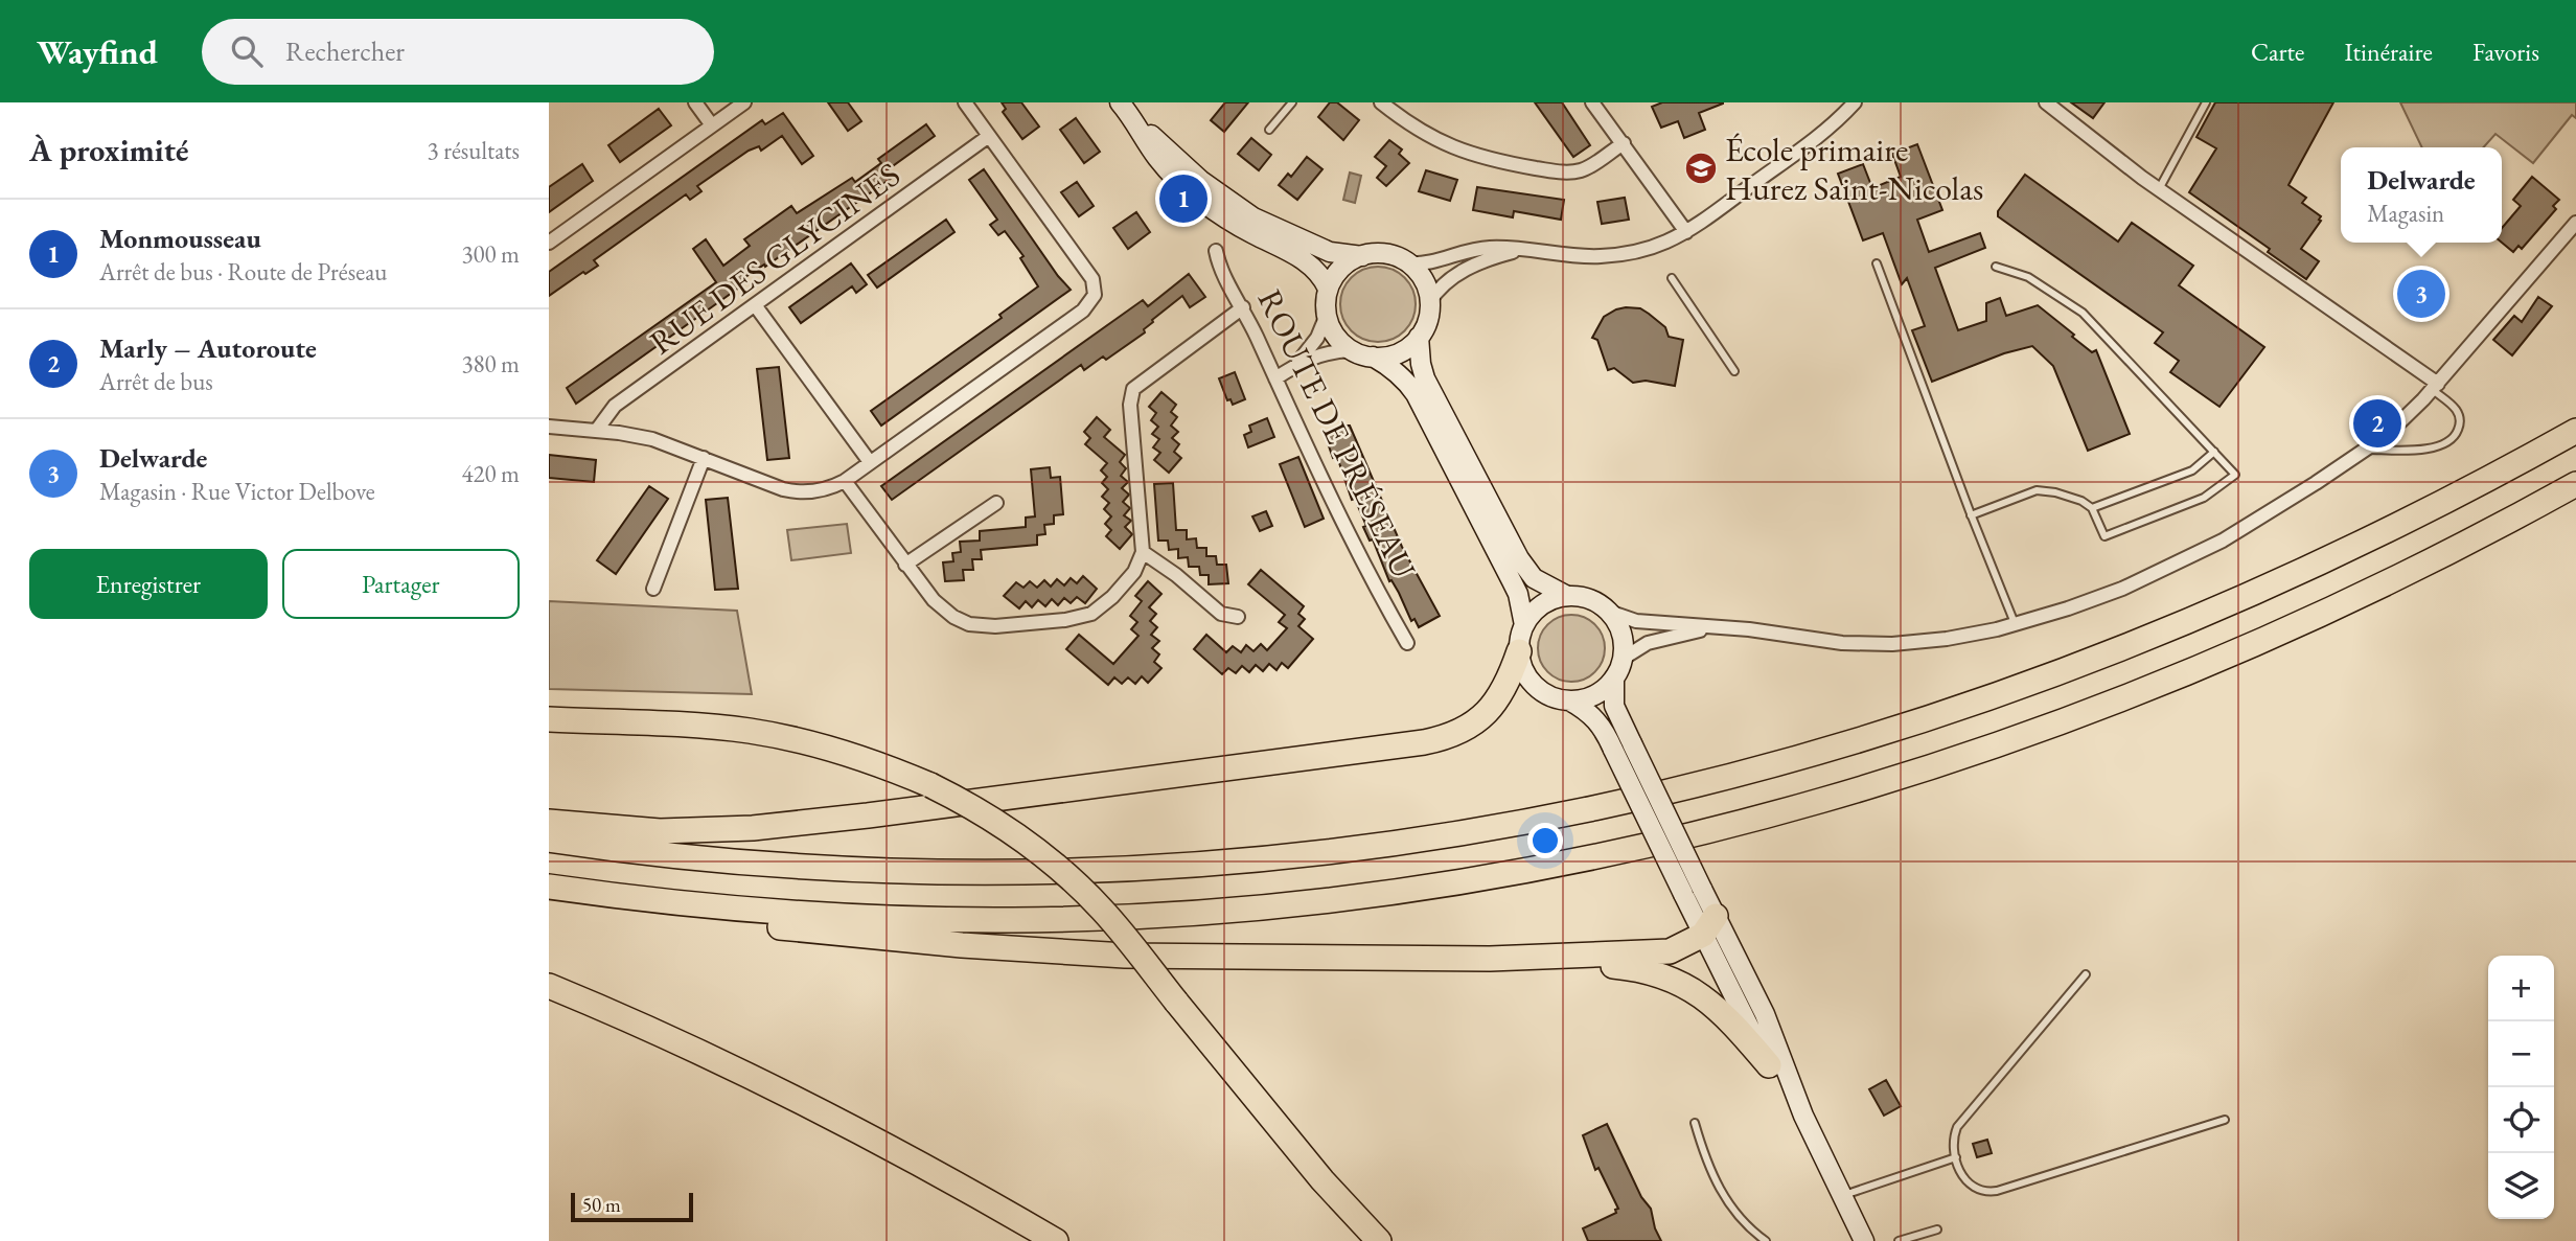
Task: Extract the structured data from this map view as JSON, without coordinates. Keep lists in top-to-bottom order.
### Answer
{
  "streets": {
    "main road": ["ROUTE DE PRÉSEAU"],
    "street": ["RUE DES GLYCINES"]
  },
  "places": {
    "school or university": ["École primaire Hurez Saint-Nicolas"]
  },
  "scale_bar": "50 m",
  "page": {
    "header": "Wayfind",
    "search": "Rechercher",
    "nav": ["Carte", "Itinéraire", "Favoris"],
    "heading": ["À proximité", "3 résultats"],
    "popup": ["Delwarde", "Magasin"],
    "pins": ["1", "3", "2"],
    "list": [
      {
        "mark": "1",
        "name": "Monmousseau",
        "note": "Arrêt de bus · Route de Préseau",
        "value": "300 m"
      },
      {
        "mark": "2",
        "name": "Marly – Autoroute",
        "note": "Arrêt de bus",
        "value": "380 m"
      },
      {
        "mark": "3",
        "name": "Delwarde",
        "note": "Magasin · Rue Victor Delbove",
        "value": "420 m"
      }
    ],
    "buttons": ["Enregistrer", "Partager"],
    "map_buttons": ["+", "−"],
    "scale": "50 m"
  }
}
